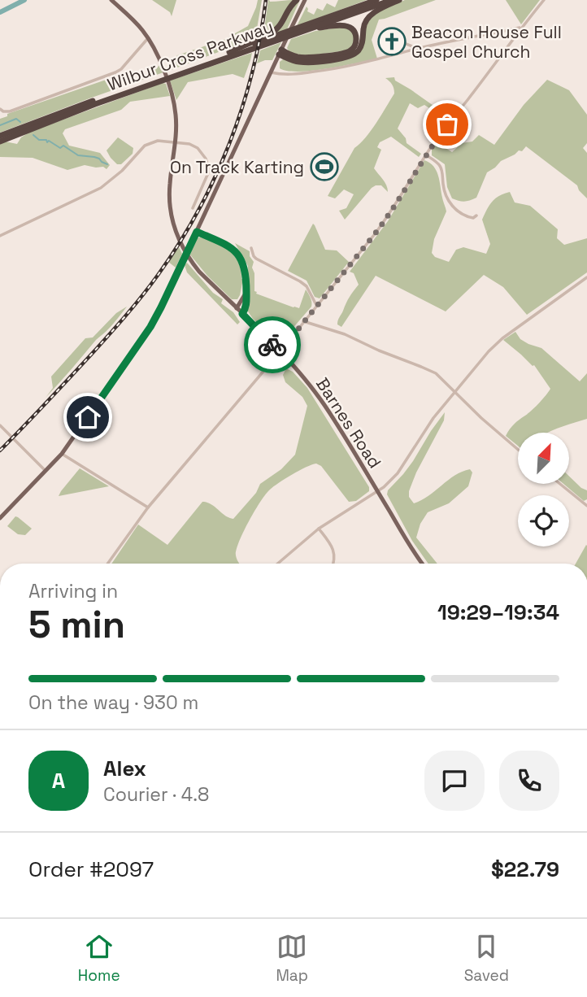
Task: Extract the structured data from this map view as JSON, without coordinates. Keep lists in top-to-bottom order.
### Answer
{
  "streets": {
    "highway": ["Wilbur Cross Parkway"],
    "main road": ["Barnes Road"]
  },
  "places": {
    "church": ["Beacon House Full Gospel Church"],
    "sports": ["On Track Karting"]
  },
  "north": "top right",
  "page": {
    "heading": ["5 min", "Arriving in", "19:29–19:34"],
    "panel": [
      "Alex",
      "Courier · 4.8",
      "Order #2097",
      "$22.79"
    ],
    "bar": "On the way · 930 m",
    "round": "A",
    "tabs": ["Home", "Map", "Saved"]
  }
}
